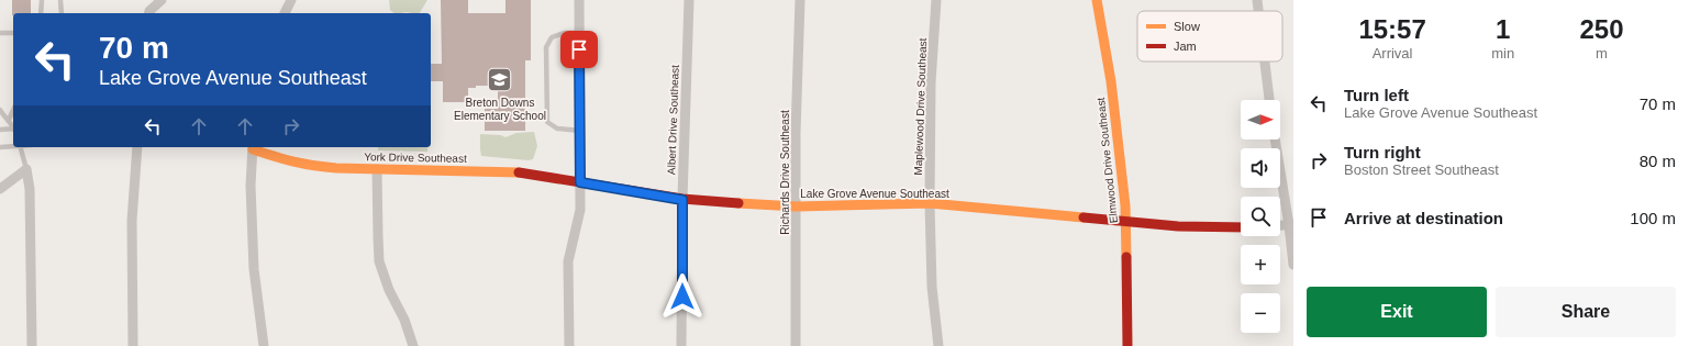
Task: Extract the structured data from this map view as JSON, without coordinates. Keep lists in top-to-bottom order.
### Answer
{
  "streets": {
    "street": [
      "Maplewood Drive Southeast",
      "Albert Drive Southeast",
      "York Drive Southeast",
      "Elmwood Drive Southeast",
      "Richards Drive Southeast",
      "Lake Grove Avenue Southeast"
    ]
  },
  "crossings": [
    ["Maplewood Drive Southeast", "Lake Grove Avenue Southeast"],
    ["Albert Drive Southeast", "Lake Grove Avenue Southeast"],
    ["York Drive Southeast", "Lake Grove Avenue Southeast"],
    ["Elmwood Drive Southeast", "Lake Grove Avenue Southeast"],
    ["Richards Drive Southeast", "Lake Grove Avenue Southeast"]
  ],
  "places": {
    "school or university": ["Breton Downs Elementary School"]
  },
  "legend": ["Slow", "Jam"],
  "north": "right",
  "page": {
    "eta": [
      "15:57",
      "Arrival",
      "1",
      "min",
      "250",
      "m"
    ],
    "turn": ["70 m", "Lake Grove Avenue Southeast"],
    "list": [
      {
        "name": "Turn left",
        "note": "Lake Grove Avenue Southeast",
        "value": "70 m"
      },
      {
        "name": "Turn right",
        "note": "Boston Street Southeast",
        "value": "80 m"
      },
      {
        "name": "Arrive at destination",
        "value": "100 m"
      }
    ],
    "map_buttons": ["+", "−"],
    "buttons": ["Exit", "Share"]
  }
}
